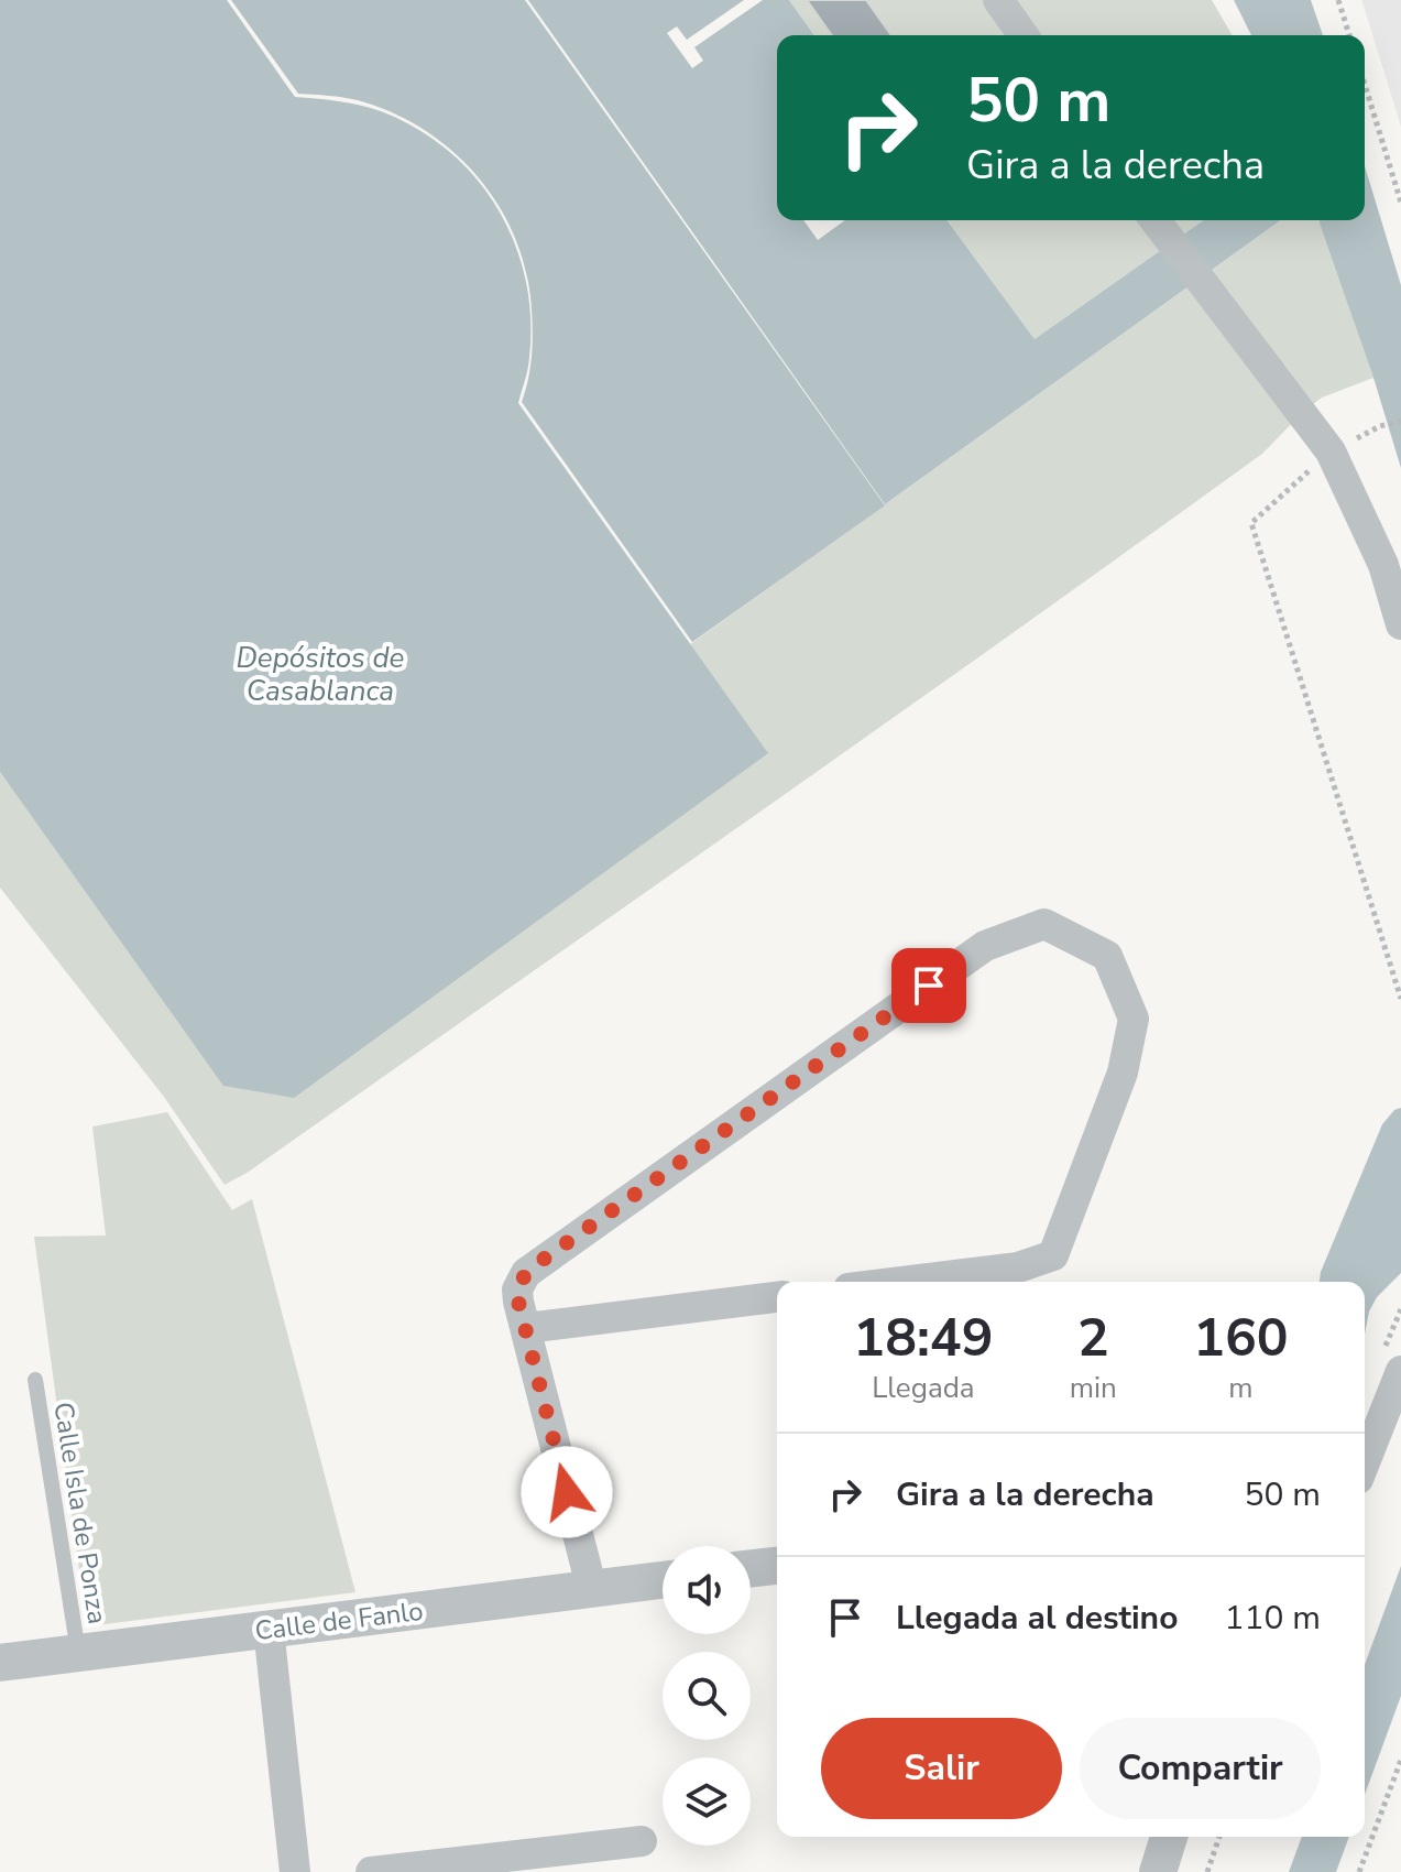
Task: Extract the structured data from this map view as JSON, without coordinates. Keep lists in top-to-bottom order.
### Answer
{
  "streets": {
    "street": ["Calle de Fanlo"],
    "lane": ["Calle Isla de Ponza"]
  },
  "crossings": [
    ["Calle Isla de Ponza", "Calle de Fanlo"]
  ],
  "water": ["Depósitos de Casablanca"],
  "page": {
    "turn": ["50 m", "Gira a la derecha"],
    "eta": [
      "18:49",
      "Llegada",
      "2",
      "min",
      "160",
      "m"
    ],
    "list": [
      {
        "name": "Gira a la derecha",
        "value": "50 m"
      },
      {
        "name": "Llegada al destino",
        "value": "110 m"
      }
    ],
    "buttons": ["Salir", "Compartir"]
  }
}
